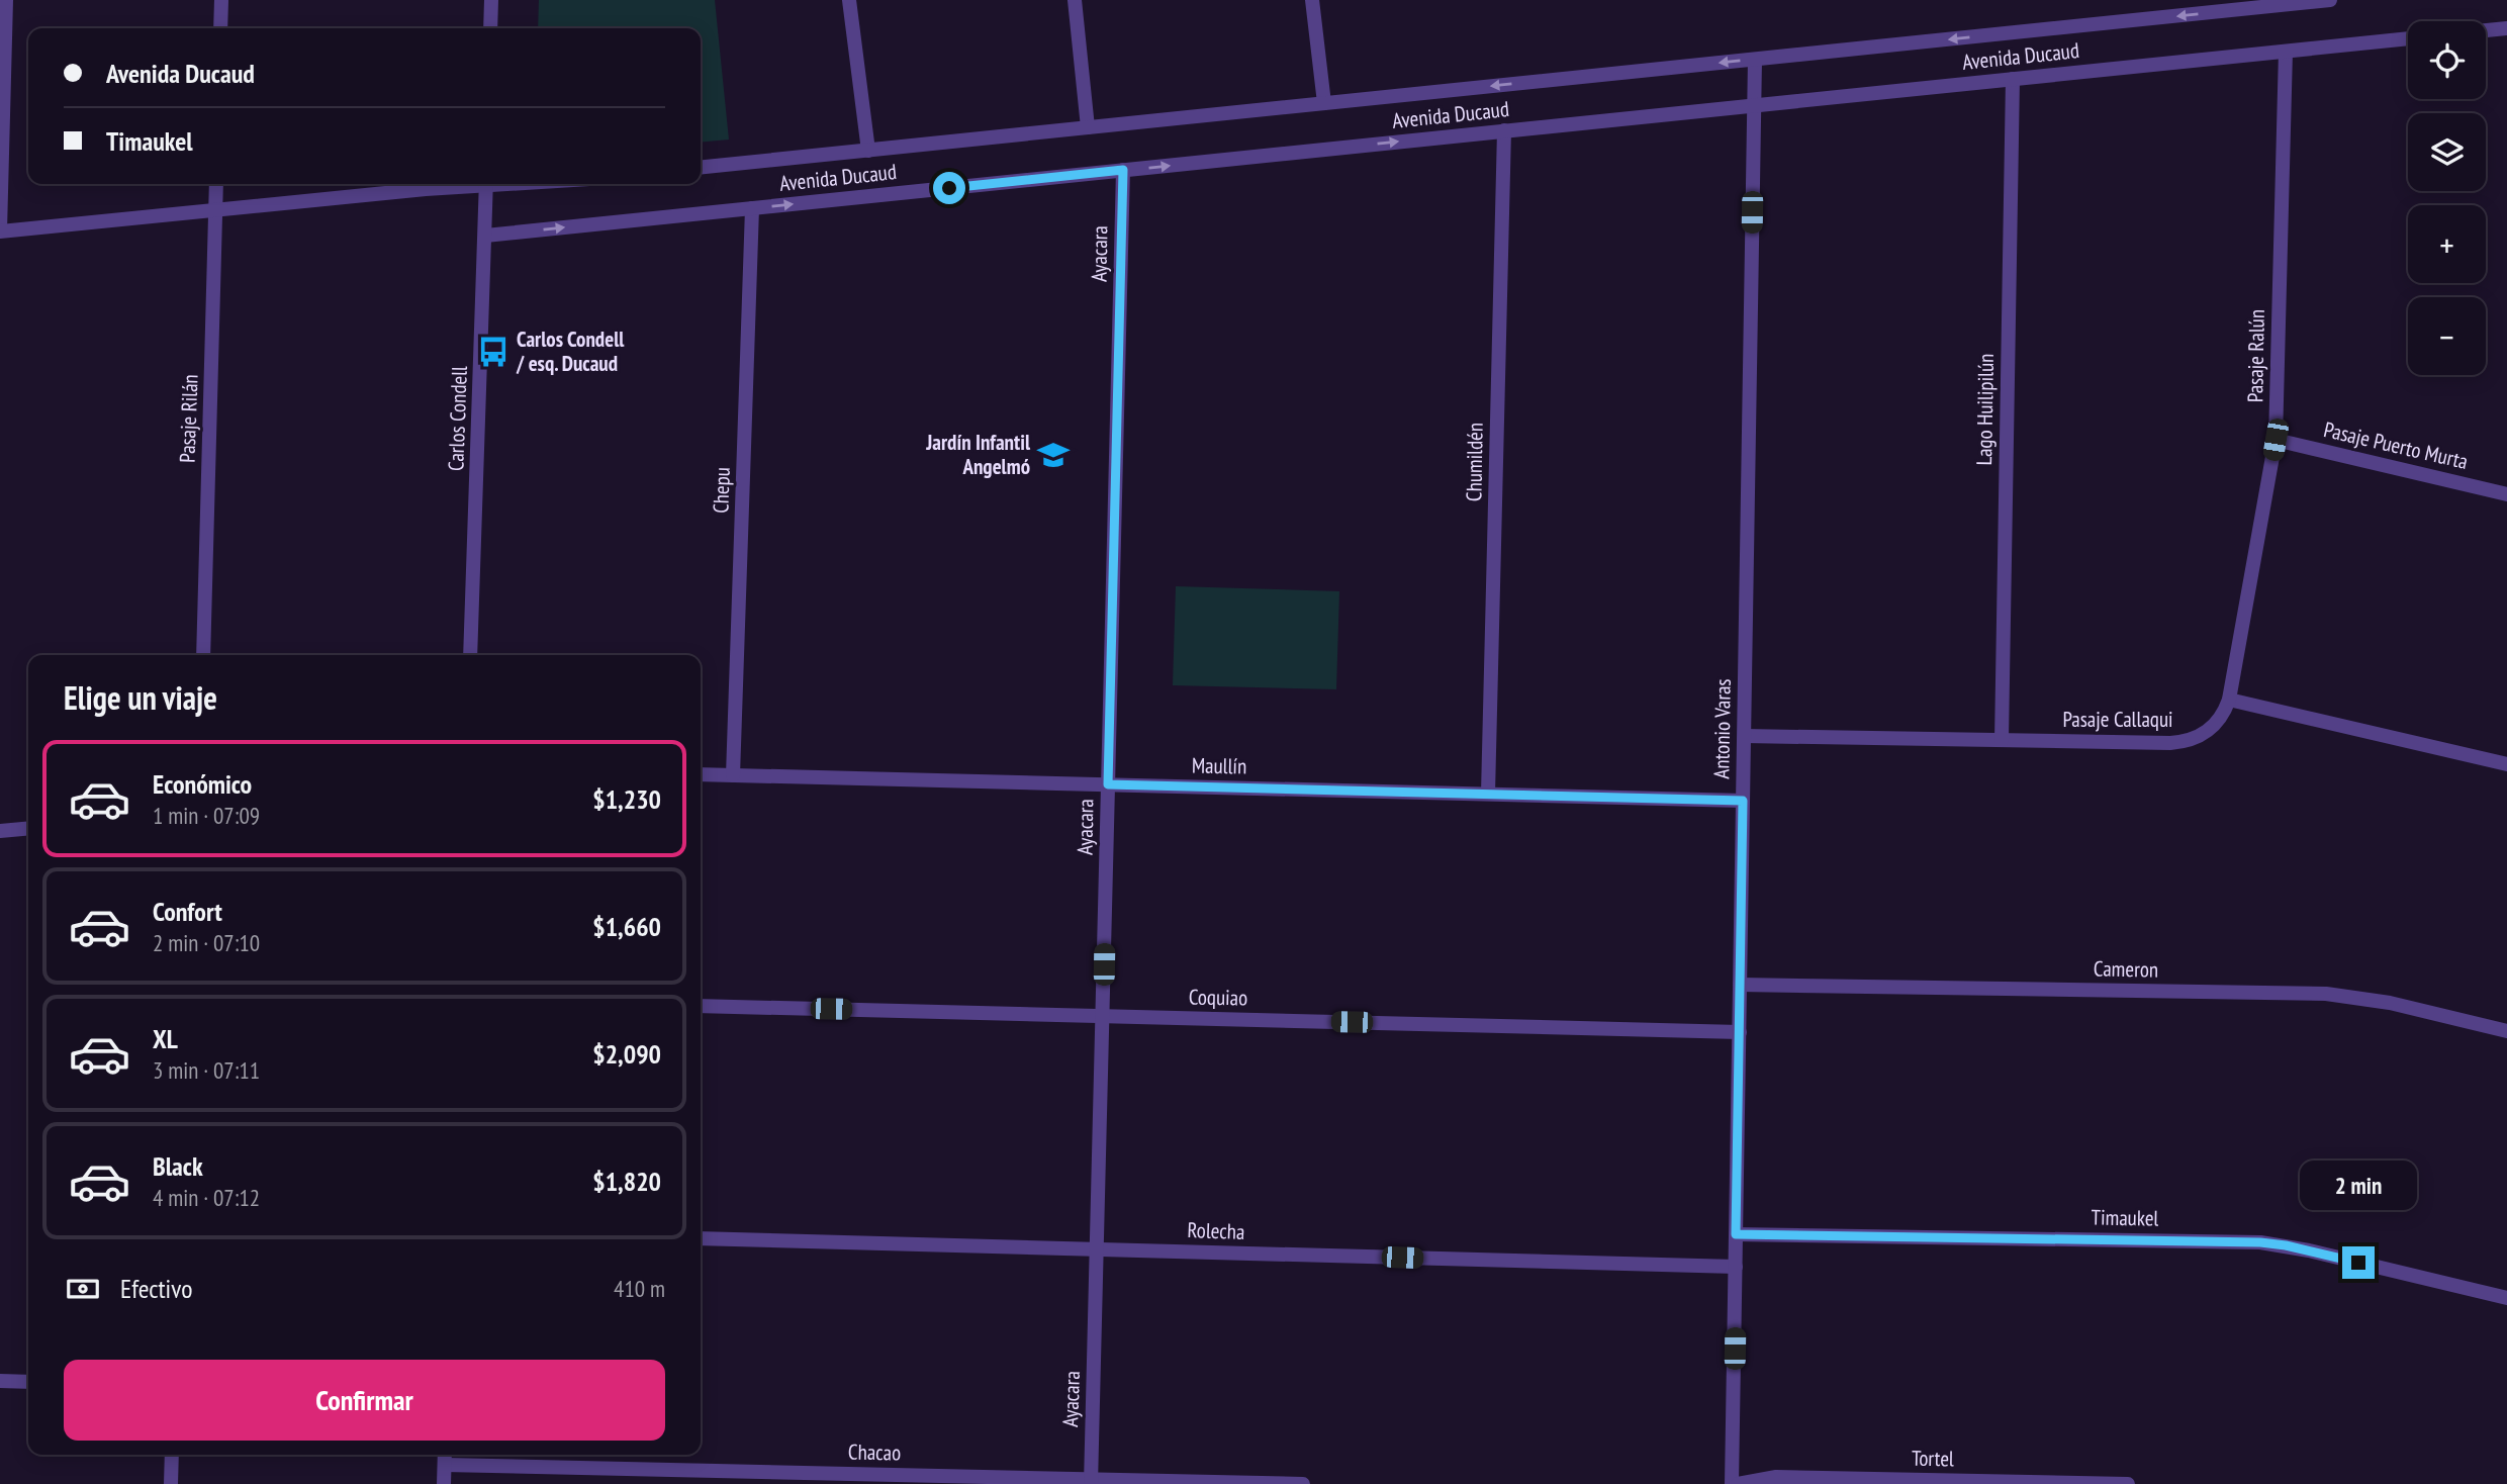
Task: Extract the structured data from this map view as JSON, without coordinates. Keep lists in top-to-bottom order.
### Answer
{
  "streets": {
    "street": [
      "Avenida Ducaud",
      "Ayacara",
      "Pasaje Ralún",
      "Lago Huilipilún",
      "Pasaje Rilán",
      "Carlos Condell",
      "Pasaje Puerto Murta",
      "Chumildén",
      "Chepu",
      "Pasaje Callaqui",
      "Antonio Varas",
      "Maullín",
      "Cameron",
      "Coquiao",
      "Timaukel",
      "Rolecha",
      "Chacao",
      "Tortel"
    ]
  },
  "crossings": [
    ["Avenida Ducaud", "Ayacara"],
    ["Avenida Ducaud", "Pasaje Ralún"],
    ["Avenida Ducaud", "Lago Huilipilún"],
    ["Avenida Ducaud", "Carlos Condell"],
    ["Avenida Ducaud", "Chumildén"],
    ["Avenida Ducaud", "Chepu"],
    ["Avenida Ducaud", "Antonio Varas"],
    ["Ayacara", "Maullín"],
    ["Ayacara", "Coquiao"],
    ["Ayacara", "Rolecha"],
    ["Ayacara", "Chacao"],
    ["Pasaje Ralún", "Pasaje Puerto Murta"],
    ["Pasaje Ralún", "Pasaje Callaqui"],
    ["Lago Huilipilún", "Pasaje Callaqui"],
    ["Chumildén", "Maullín"],
    ["Chepu", "Maullín"],
    ["Pasaje Callaqui", "Antonio Varas"],
    ["Antonio Varas", "Maullín"],
    ["Antonio Varas", "Cameron"],
    ["Antonio Varas", "Coquiao"],
    ["Antonio Varas", "Timaukel"],
    ["Antonio Varas", "Rolecha"]
  ],
  "places": {
    "bus stop": ["Carlos Condell / esq. Ducaud"],
    "school or university": ["Jardín Infantil Angelmó"]
  },
  "page": {
    "map_buttons": ["+", "−"],
    "banner": ["Avenida Ducaud", "Timaukel"],
    "heading": "Elige un viaje",
    "list": [
      {
        "name": "Económico",
        "note": "1 min · 07:09",
        "value": "$1,230"
      },
      {
        "name": "Confort",
        "note": "2 min · 07:10",
        "value": "$1,660"
      },
      {
        "name": "XL",
        "note": "3 min · 07:11",
        "value": "$2,090"
      },
      {
        "name": "Black",
        "note": "4 min · 07:12",
        "value": "$1,820"
      }
    ],
    "bubble": "2 min",
    "pay": ["Efectivo", "410 m"],
    "buttons": "Confirmar"
  }
}
